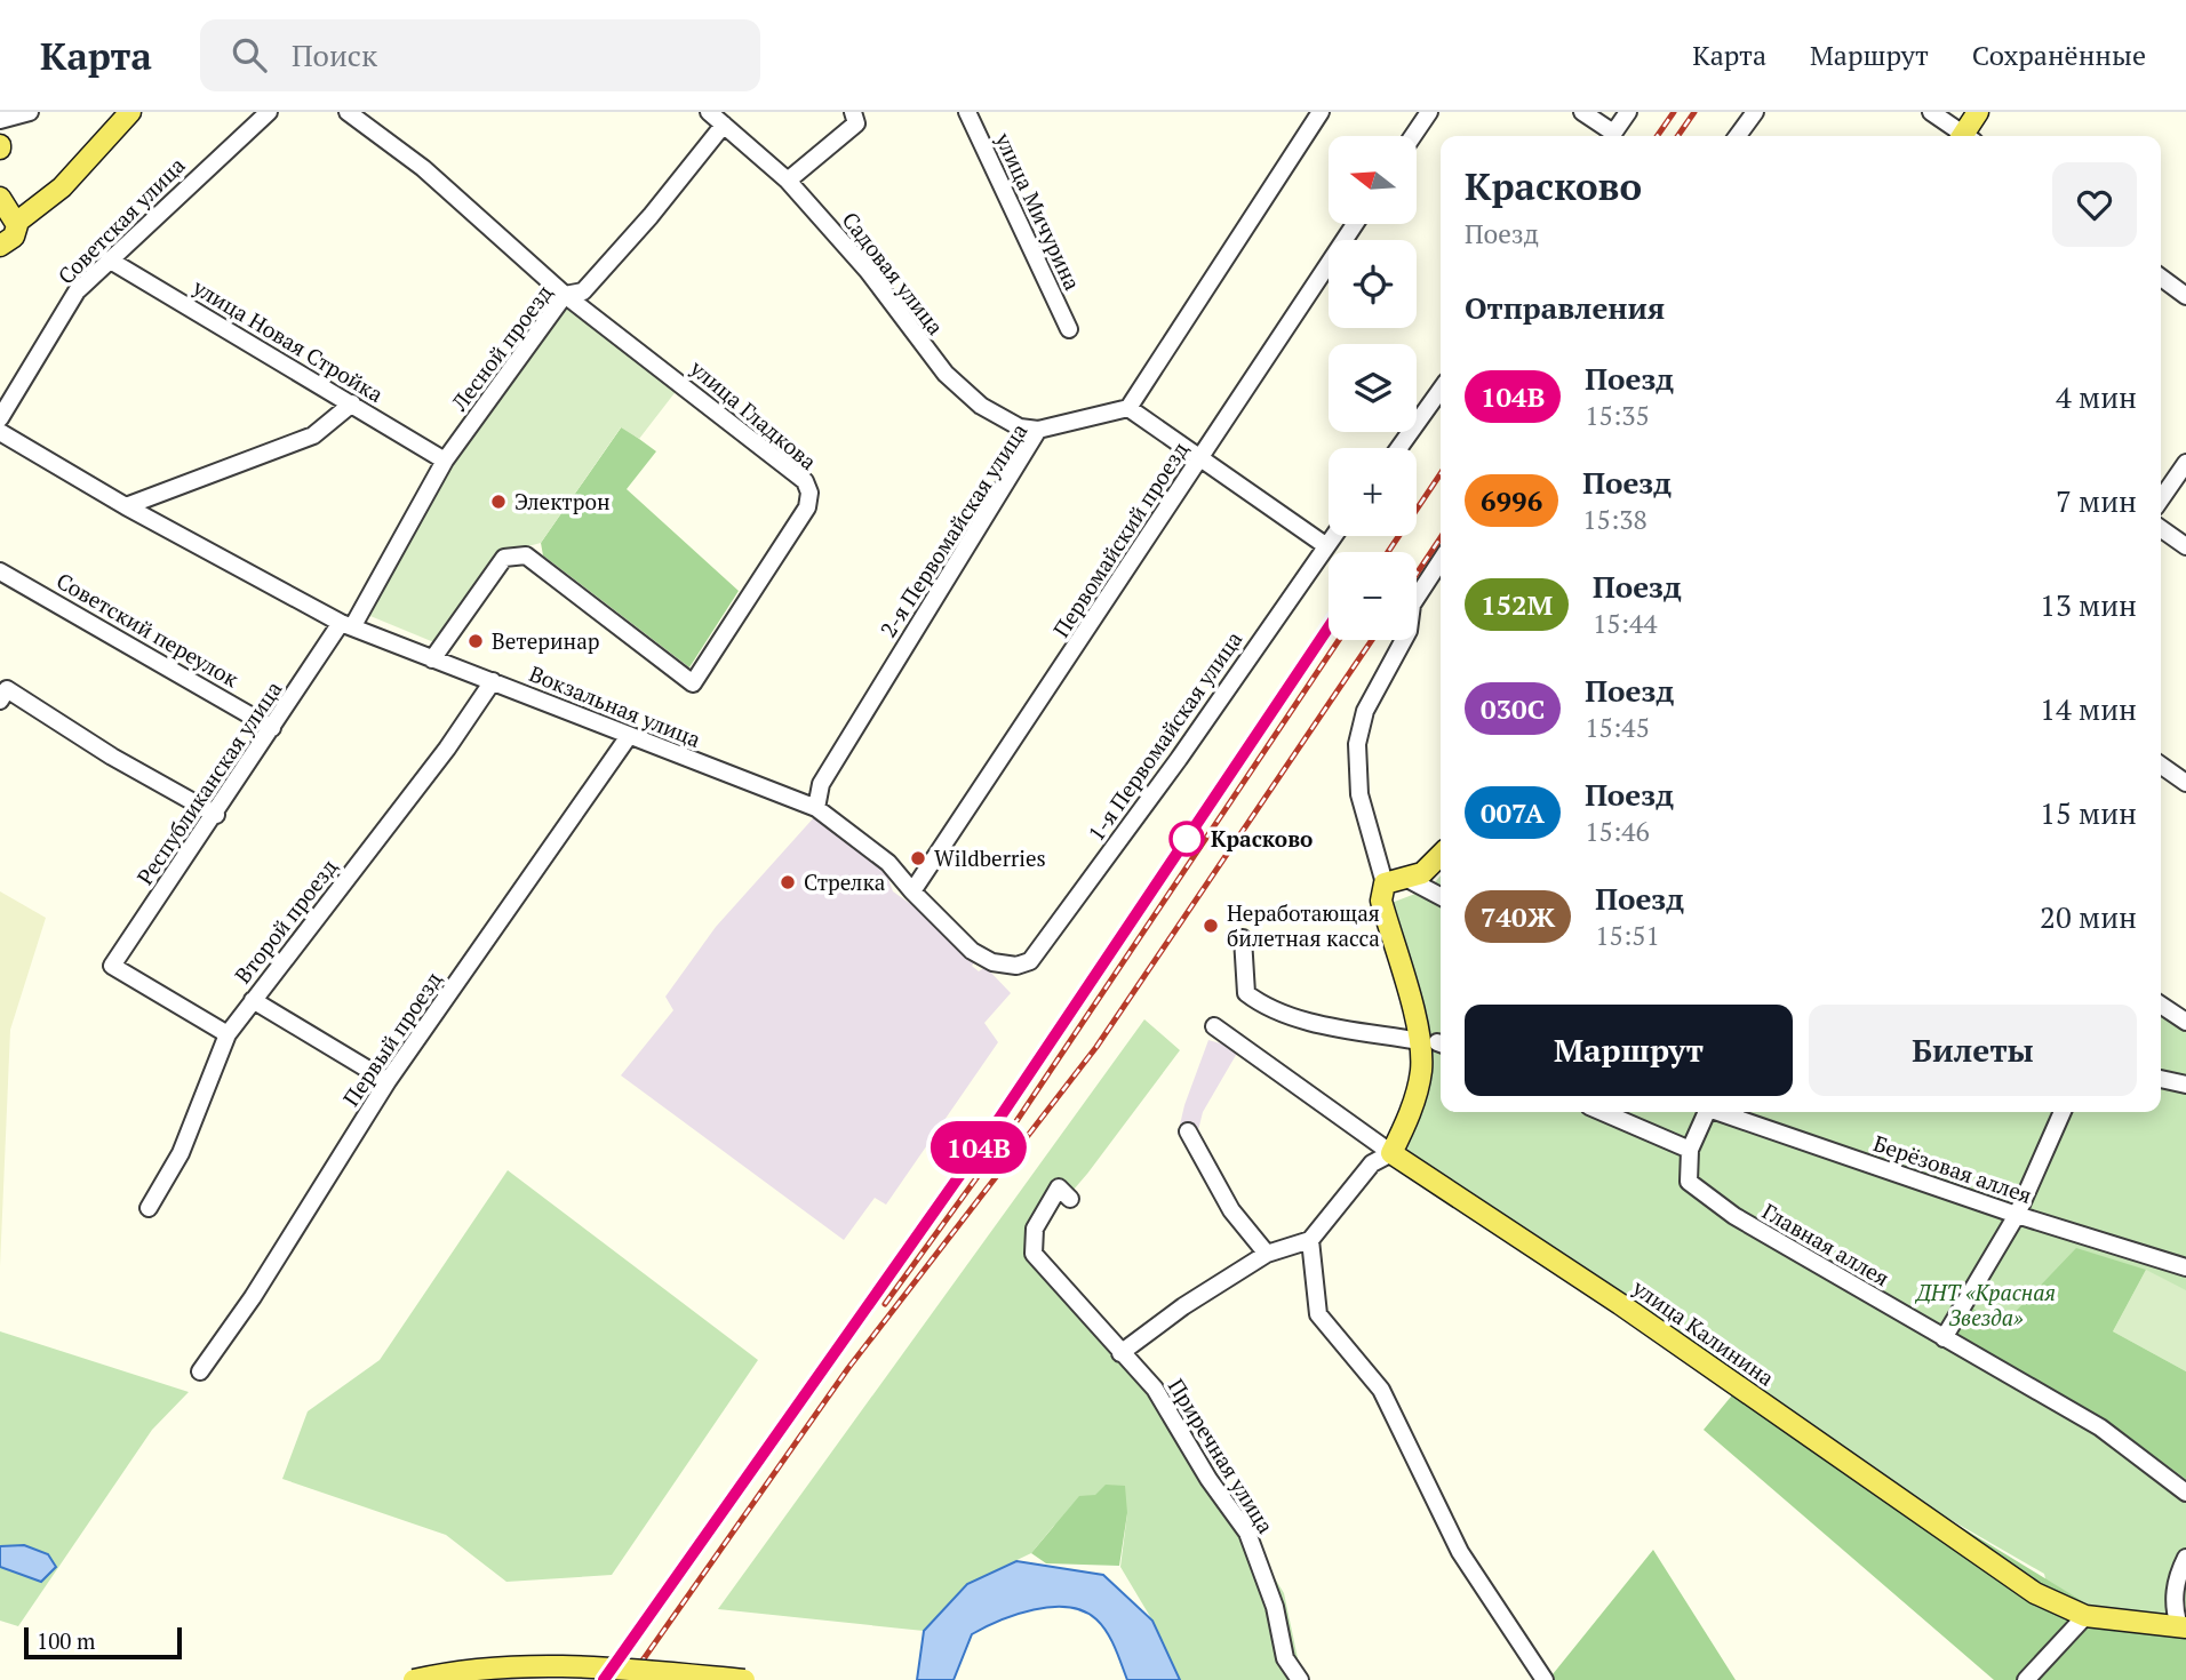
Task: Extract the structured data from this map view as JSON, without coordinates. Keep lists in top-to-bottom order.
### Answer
{
  "streets": {
    "main road": ["улица Калинина"],
    "street": [
      "улица Мичурина",
      "Советская улица",
      "Садовая улица",
      "улица Новая Стройка",
      "Лесной проезд",
      "улица Гладкова",
      "2-я Первомайская улица",
      "Первомайский проезд",
      "Советский переулок",
      "Вокзальная улица",
      "1-я Первомайская улица",
      "Республиканская улица",
      "Второй проезд",
      "Первый проезд",
      "Берёзовая аллея",
      "Главная аллея",
      "Приречная улица"
    ]
  },
  "crossings": [
    ["Советская улица", "улица Новая Стройка"],
    ["Садовая улица", "Лесной проезд"],
    ["Садовая улица", "2-я Первомайская улица"],
    ["улица Новая Стройка", "Лесной проезд"],
    ["Лесной проезд", "улица Гладкова"],
    ["Лесной проезд", "Вокзальная улица"],
    ["Лесной проезд", "Республиканская улица"],
    ["улица Гладкова", "Вокзальная улица"],
    ["2-я Первомайская улица", "Вокзальная улица"],
    ["Первомайский проезд", "Вокзальная улица"],
    ["Советский переулок", "Республиканская улица"],
    ["Вокзальная улица", "1-я Первомайская улица"],
    ["Вокзальная улица", "Республиканская улица"],
    ["Вокзальная улица", "Второй проезд"],
    ["Вокзальная улица", "Первый проезд"],
    ["Республиканская улица", "Второй проезд"]
  ],
  "parks": ["ДНТ «Красная Звезда»"],
  "places": [
    "Электрон",
    "Ветеринар",
    "Красково",
    "Wildberries",
    "Стрелка",
    "Неработающая билетная касса"
  ],
  "scale_bar": "100 m",
  "north": "left",
  "page": {
    "header": "Карта",
    "search": "Поиск",
    "nav": ["Карта", "Маршрут", "Сохранённые"],
    "on_map": "104В",
    "map_buttons": ["+", "−"],
    "heading": [
      ["Красково", "Поезд"],
      "Отправления"
    ],
    "list": [
      {
        "mark": "104В",
        "name": "Поезд",
        "note": "15:35",
        "value": "4 мин"
      },
      {
        "mark": "6996",
        "name": "Поезд",
        "note": "15:38",
        "value": "7 мин"
      },
      {
        "mark": "152М",
        "name": "Поезд",
        "note": "15:44",
        "value": "13 мин"
      },
      {
        "mark": "030C",
        "name": "Поезд",
        "note": "15:45",
        "value": "14 мин"
      },
      {
        "mark": "007А",
        "name": "Поезд",
        "note": "15:46",
        "value": "15 мин"
      },
      {
        "mark": "740Ж",
        "name": "Поезд",
        "note": "15:51",
        "value": "20 мин"
      }
    ],
    "buttons": ["Маршрут", "Билеты"],
    "scale": "100 m"
  }
}
